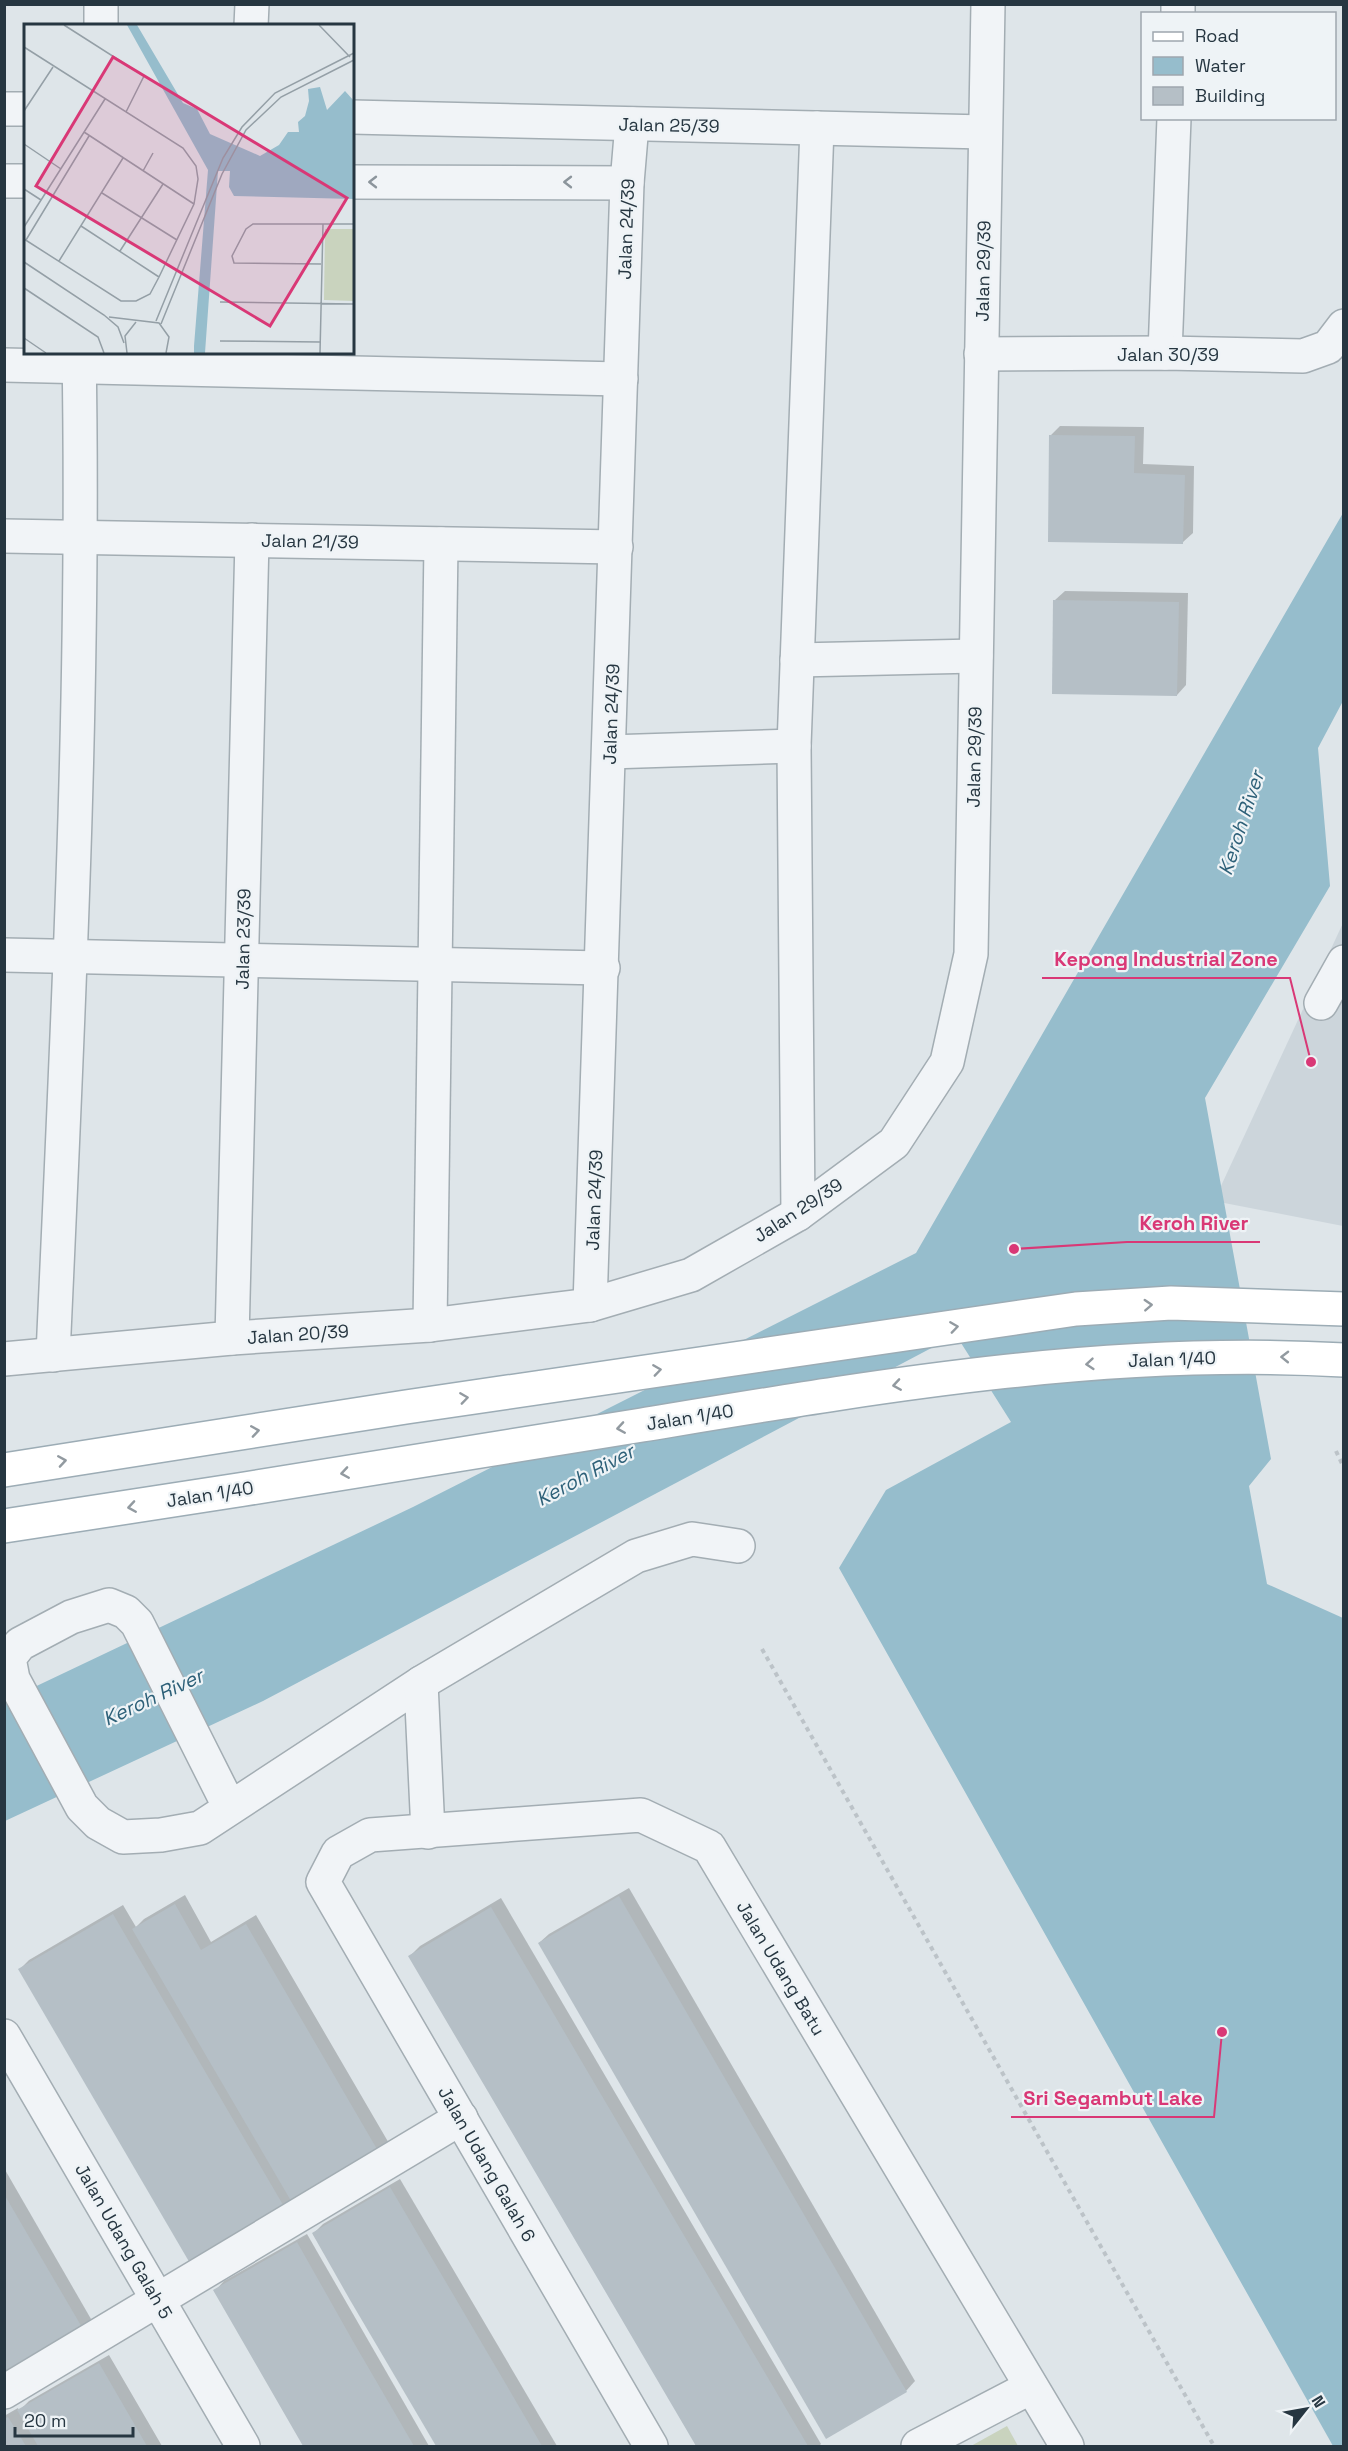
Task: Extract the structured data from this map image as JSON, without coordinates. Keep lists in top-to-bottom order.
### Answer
{
  "streets": {
    "main road": ["Jalan 1/40"],
    "street": [
      "Jalan 25/39",
      "Jalan 24/39",
      "Jalan 29/39",
      "Jalan 30/39",
      "Jalan 21/39",
      "Jalan 23/39",
      "Jalan 20/39",
      "Jalan Udang Batu",
      "Jalan Udang Galah 6",
      "Jalan Udang Galah 5"
    ]
  },
  "crossings": [
    ["Jalan 25/39", "Jalan 24/39"],
    ["Jalan 25/39", "Jalan 29/39"],
    ["Jalan 24/39", "Jalan 29/39"],
    ["Jalan 24/39", "Jalan 21/39"],
    ["Jalan 24/39", "Jalan 20/39"],
    ["Jalan 29/39", "Jalan 30/39"],
    ["Jalan 29/39", "Jalan 20/39"],
    ["Jalan 21/39", "Jalan 23/39"],
    ["Jalan 23/39", "Jalan 20/39"],
    ["Jalan Udang Batu", "Jalan Udang Galah 6"]
  ],
  "water": ["Keroh River"],
  "places": ["Kepong Industrial Zone", "Keroh River", "Sri Segambut Lake"],
  "legend": ["Road", "Water", "Building"],
  "scale_bar": "20 m",
  "north": "top right"
}
